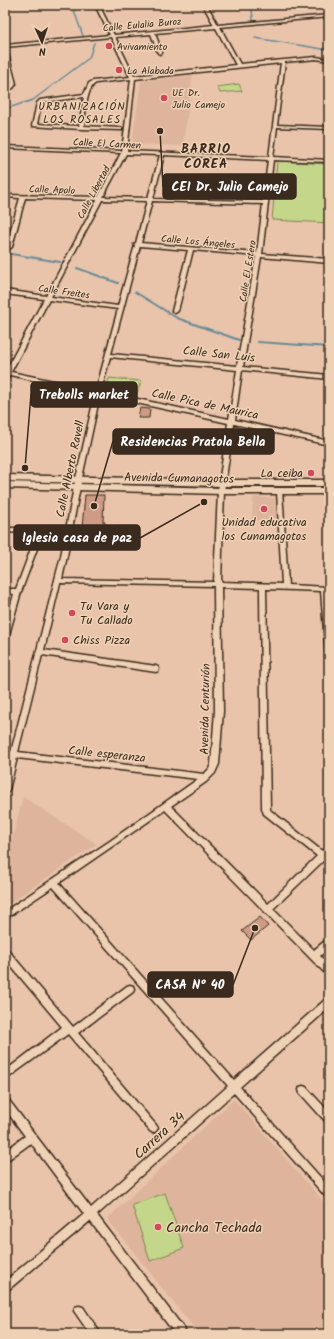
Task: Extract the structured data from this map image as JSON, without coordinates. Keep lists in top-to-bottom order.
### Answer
{
  "streets": {
    "street": [
      "Calle Eulalia Buroz",
      "Calle El Carmen",
      "Calle Apolo",
      "Calle Libertad",
      "Calle Los Ángeles",
      "Calle El Estero",
      "Calle Freites",
      "Calle San Luis",
      "Calle Pica de Maurica",
      "Calle Alberto Ravell",
      "Avenida Cumanagotos",
      "Avenida Centurión",
      "Calle esperanza",
      "Carrera 34"
    ]
  },
  "crossings": [
    ["Calle El Carmen", "Calle Libertad"],
    ["Calle El Carmen", "Calle El Estero"],
    ["Calle El Carmen", "Calle Alberto Ravell"],
    ["Calle Apolo", "Calle Libertad"],
    ["Calle Apolo", "Calle El Estero"],
    ["Calle Apolo", "Calle Alberto Ravell"],
    ["Calle Libertad", "Calle Freites"],
    ["Calle Libertad", "Calle Pica de Maurica"],
    ["Calle Los Ángeles", "Calle El Estero"],
    ["Calle Los Ángeles", "Calle Alberto Ravell"],
    ["Calle El Estero", "Calle San Luis"],
    ["Calle El Estero", "Calle Pica de Maurica"],
    ["Calle El Estero", "Avenida Cumanagotos"],
    ["Calle El Estero", "Avenida Centurión"],
    ["Calle Freites", "Calle Alberto Ravell"],
    ["Calle San Luis", "Calle Alberto Ravell"],
    ["Calle Pica de Maurica", "Calle Alberto Ravell"],
    ["Calle Alberto Ravell", "Avenida Cumanagotos"],
    ["Calle Alberto Ravell", "Calle esperanza"],
    ["Avenida Cumanagotos", "Avenida Centurión"],
    ["Avenida Centurión", "Calle esperanza"]
  ],
  "districts": ["URBANIZACIÓN LOS ROSALES", "BARRIO COREA"],
  "places": [
    "Avivamiento",
    "La Alabada",
    "UE Dr. Julio Camejo",
    "CEI Dr. Julio Camejo",
    "Trebolls market",
    "La ceiba",
    "Iglesia casa de paz",
    "Residencias Pratola Bella",
    "Unidad educativa los Cunamagotos",
    "Tu Vara y Tu Callado",
    "Chiss Pizza",
    "CASA N° 40",
    "Cancha Techada"
  ],
  "north": "bottom"
}
